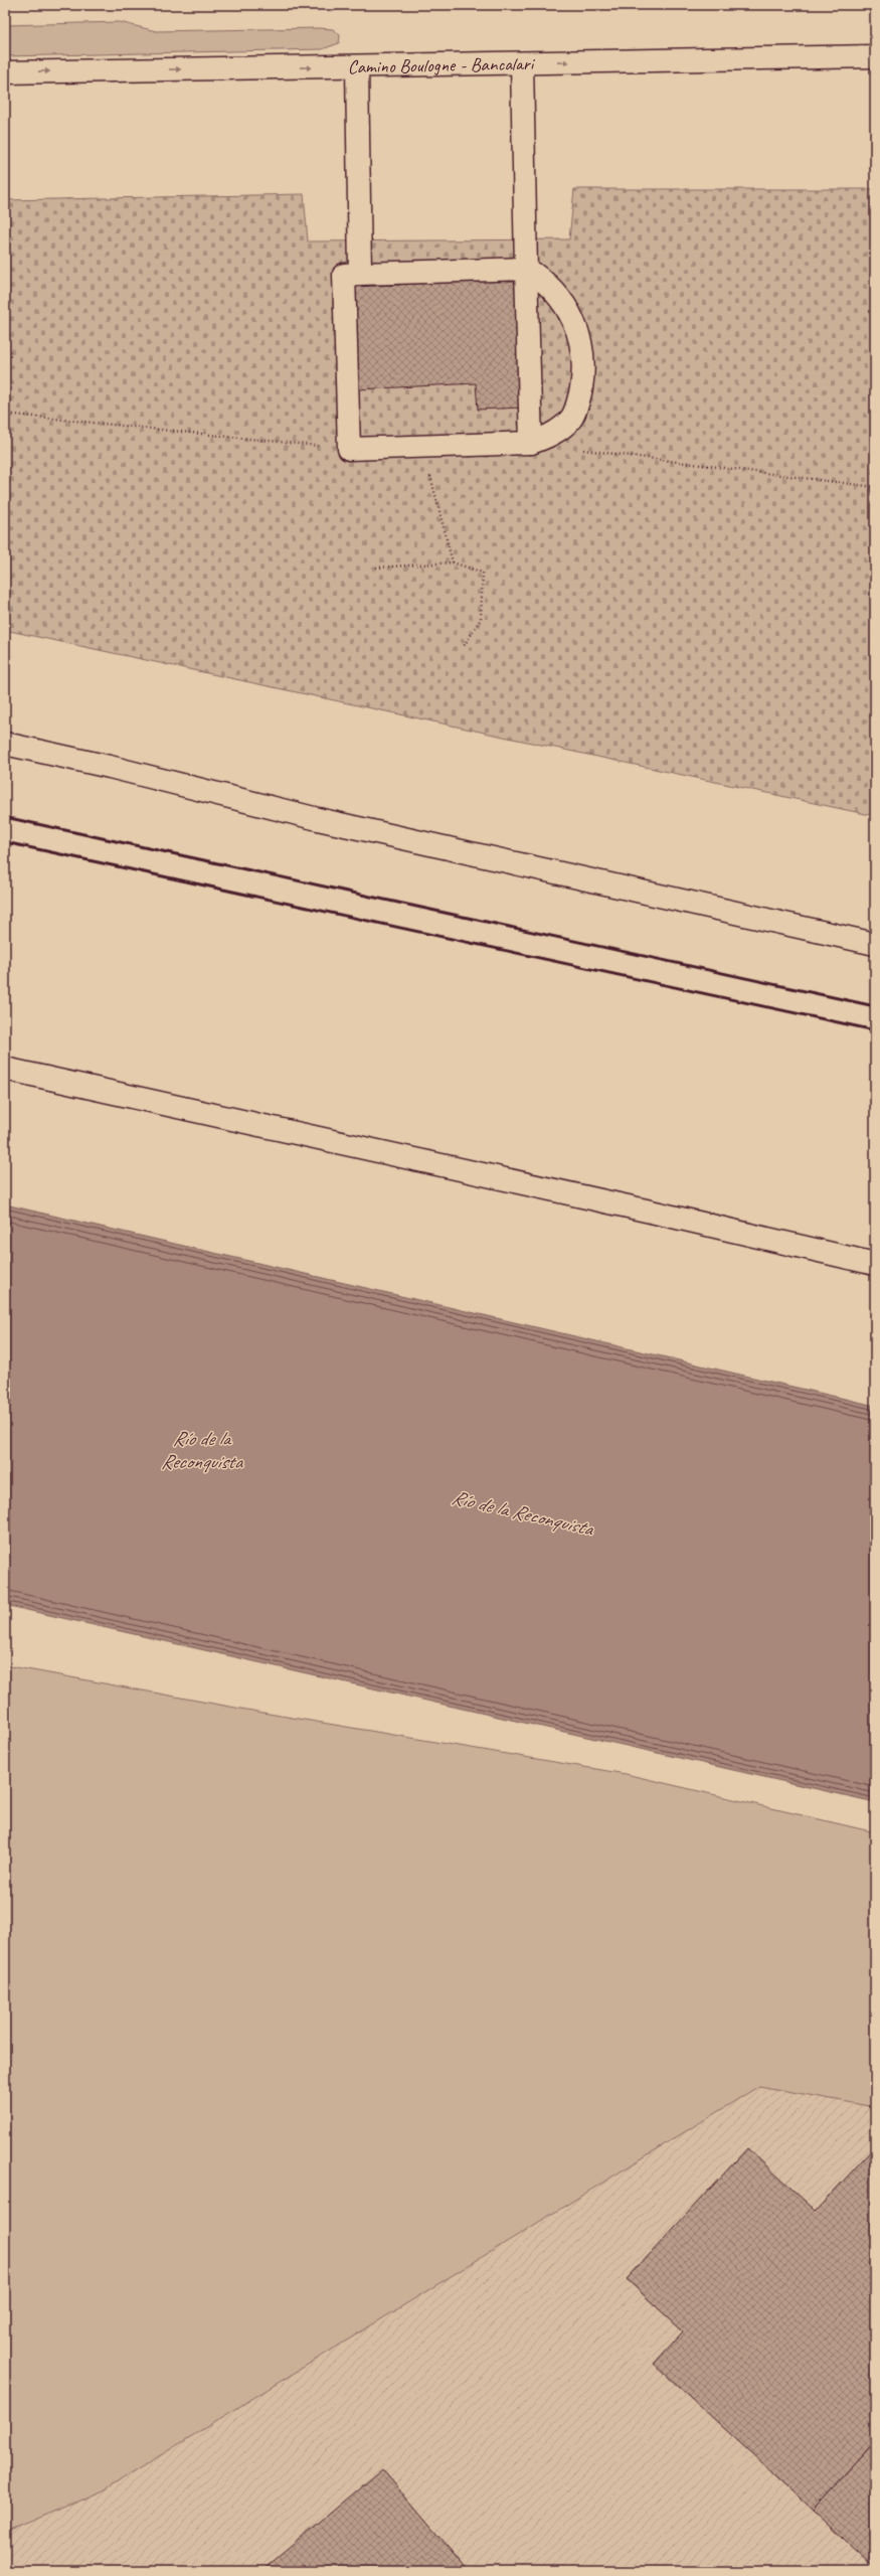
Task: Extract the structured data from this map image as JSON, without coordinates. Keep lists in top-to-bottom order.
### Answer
{
  "streets": {
    "main road": ["Camino Boulogne - Bancalari"]
  },
  "one_way": ["Camino Boulogne - Bancalari"],
  "water": ["Río de la Reconquista"]
}
